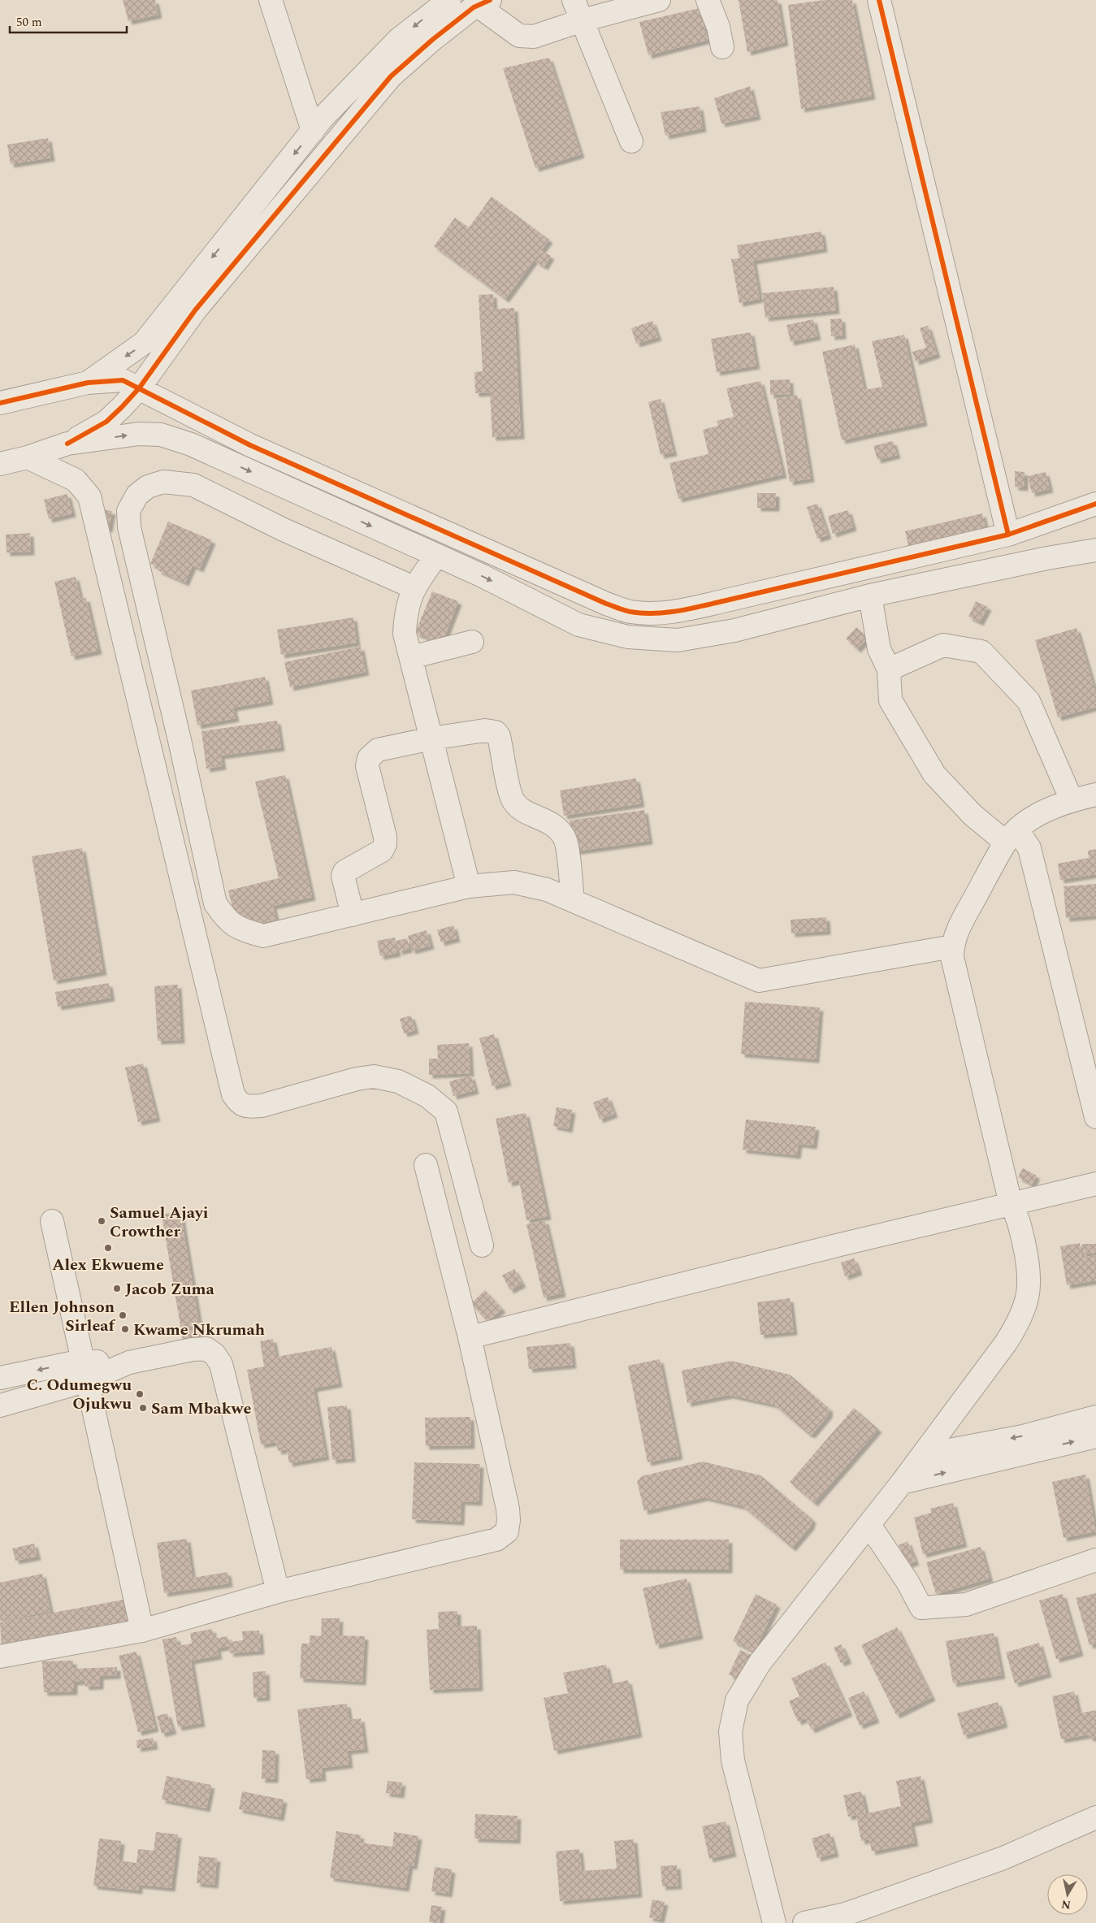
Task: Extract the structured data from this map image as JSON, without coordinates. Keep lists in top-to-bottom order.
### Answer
{
  "places": [
    "Samuel Ajayi Crowther",
    "Alex Ekwueme",
    "Jacob Zuma",
    "Ellen Johnson Sirleaf",
    "Kwame Nkrumah",
    "C. Odumegwu Ojukwu",
    "Sam Mbakwe"
  ],
  "scale_bar": "50 m",
  "north": "bottom"
}
